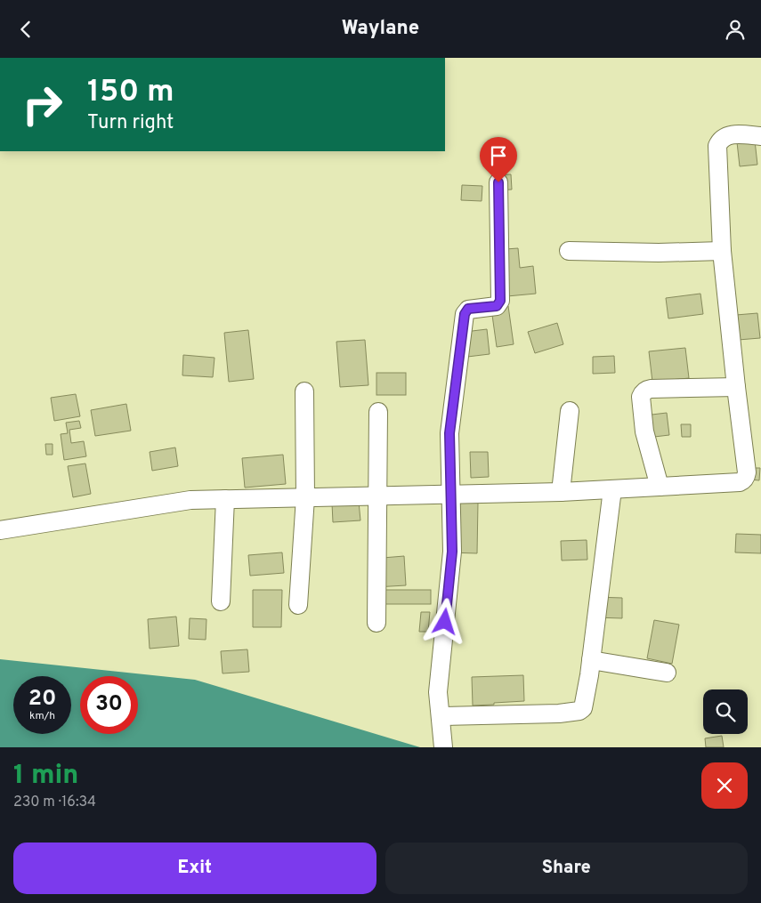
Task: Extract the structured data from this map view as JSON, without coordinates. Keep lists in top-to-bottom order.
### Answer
{
  "page": {
    "header": "Waylane",
    "turn": ["150 m", "Turn right"],
    "speed": "20 km/h",
    "limit": "30",
    "heading": ["1 min", "230 m · 16:34"],
    "buttons": ["Exit", "Share"]
  }
}
